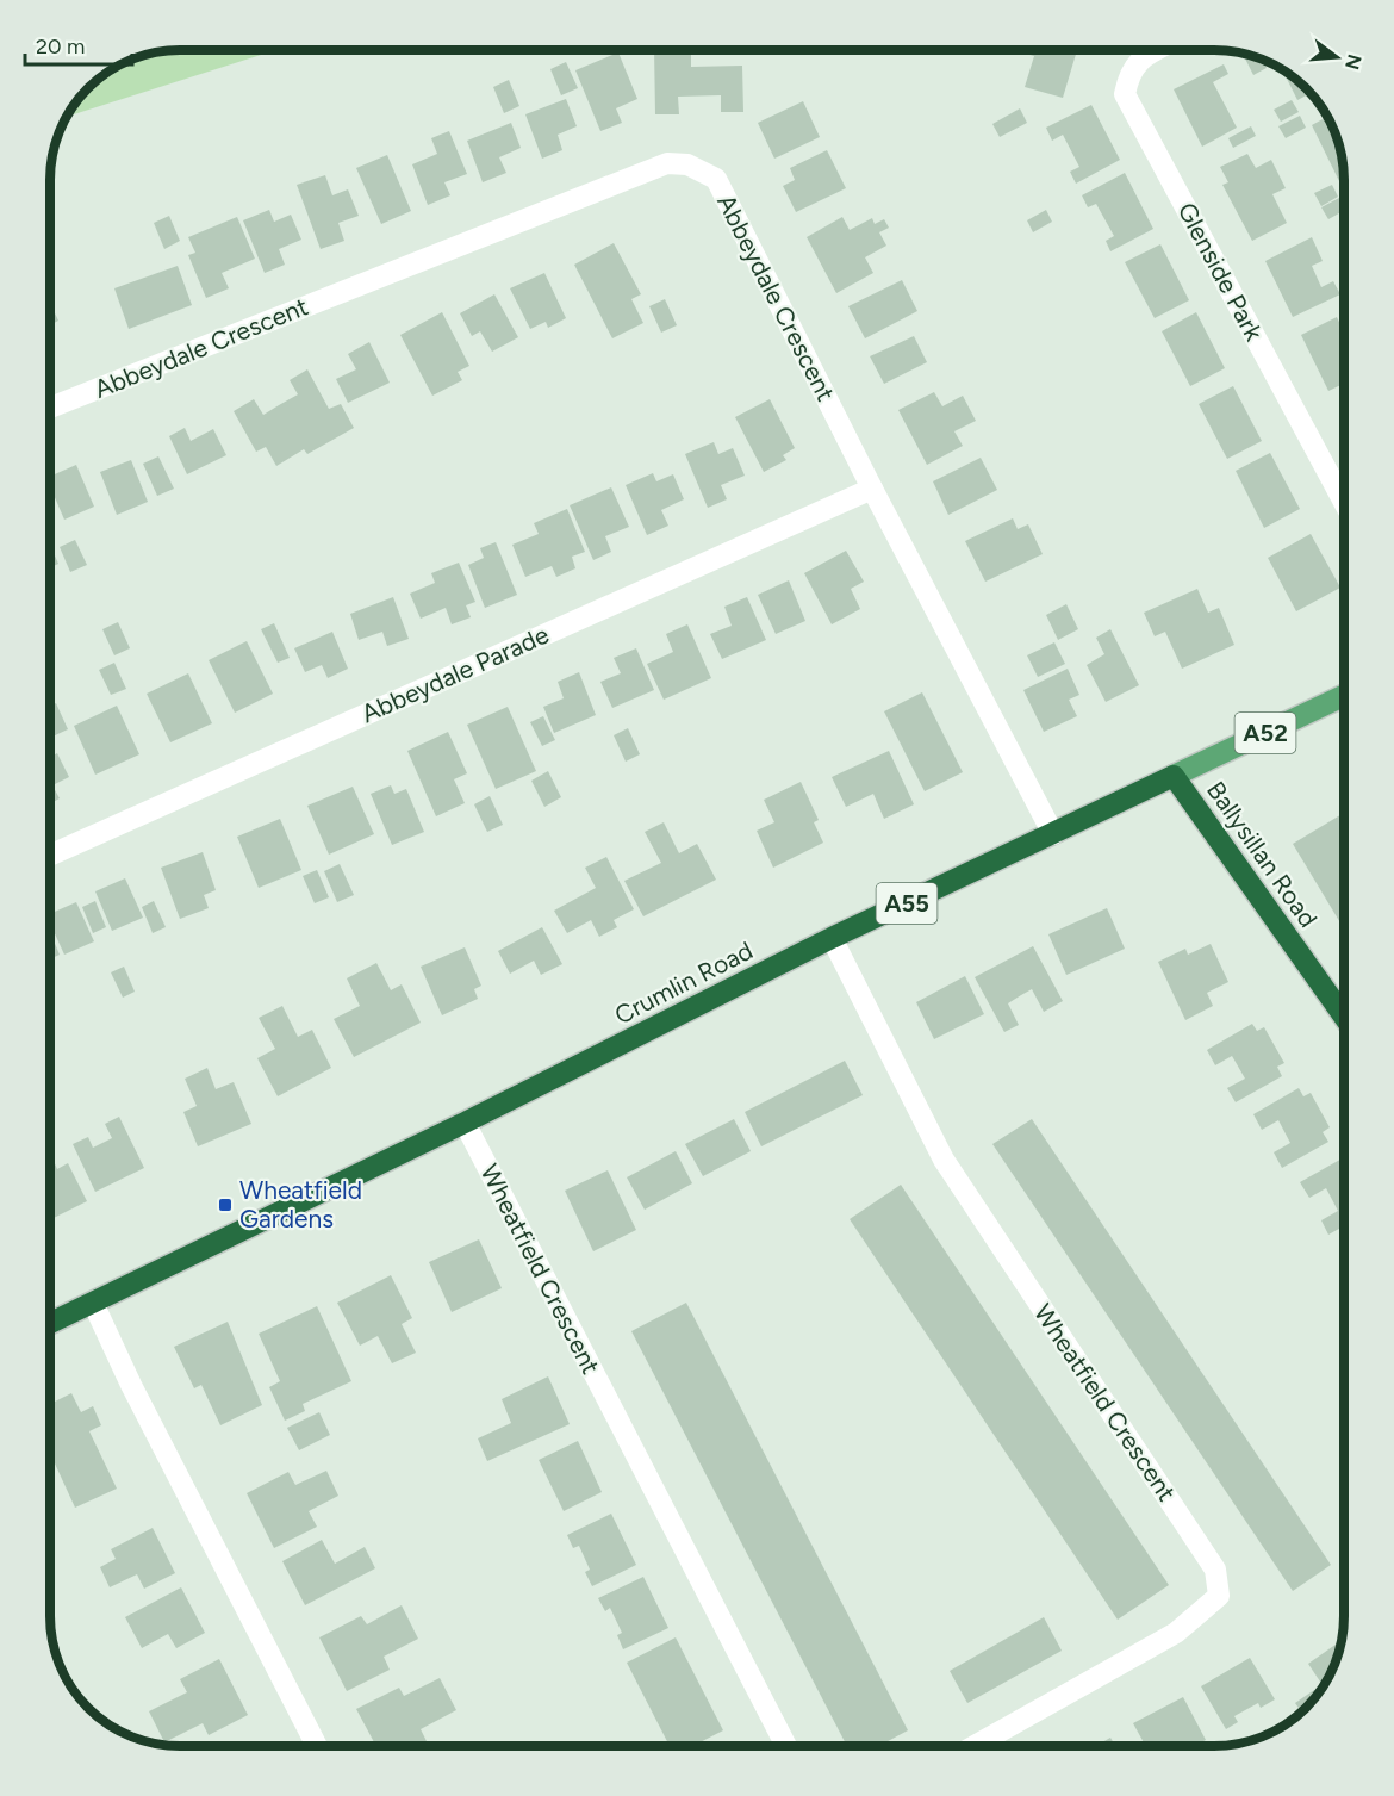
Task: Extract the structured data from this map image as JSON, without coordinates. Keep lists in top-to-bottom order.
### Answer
{
  "streets": {
    "highway": ["Ballysillan Road", "A55", "Crumlin Road"],
    "main road": ["A52"],
    "street": [
      "Glenside Park",
      "Abbeydale Crescent",
      "Abbeydale Parade",
      "Wheatfield Crescent"
    ]
  },
  "crossings": [
    ["Abbeydale Crescent", "Abbeydale Parade"],
    ["Abbeydale Crescent", "Crumlin Road"],
    ["Ballysillan Road", "Crumlin Road"],
    ["Crumlin Road", "Wheatfield Crescent"]
  ],
  "places": {
    "transit": ["Wheatfield Gardens"]
  },
  "scale_bar": "20 m",
  "north": "right"
}
